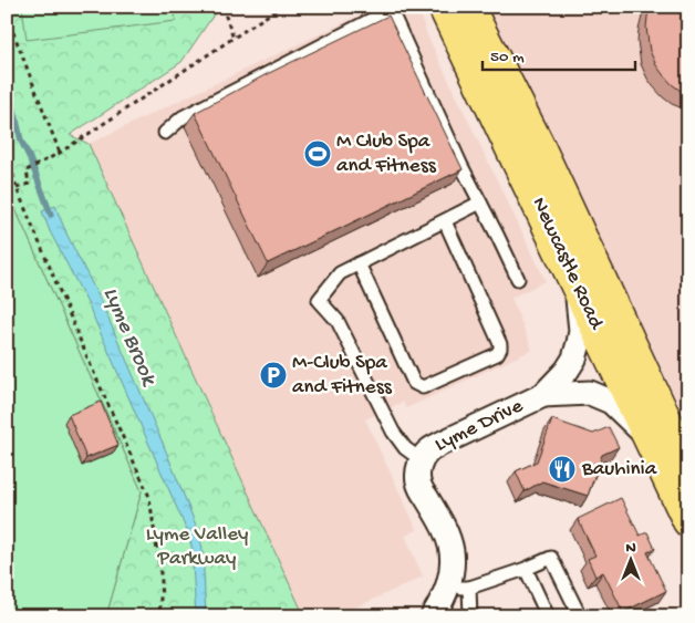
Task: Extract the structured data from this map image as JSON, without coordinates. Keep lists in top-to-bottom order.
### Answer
{
  "streets": {
    "highway": ["Newcastle Road"],
    "street": ["Lyme Drive"]
  },
  "crossings": [
    ["Newcastle Road", "Lyme Drive"]
  ],
  "water": ["Lyme Brook"],
  "parks": ["Lyme Valley Parkway"],
  "places": {
    "sports": ["M Club Spa and Fitness"],
    "parking": ["M-Club Spa and Fitness"],
    "restaurant": ["Bauhinia"]
  },
  "scale_bar": "50 m",
  "north": "top"
}
